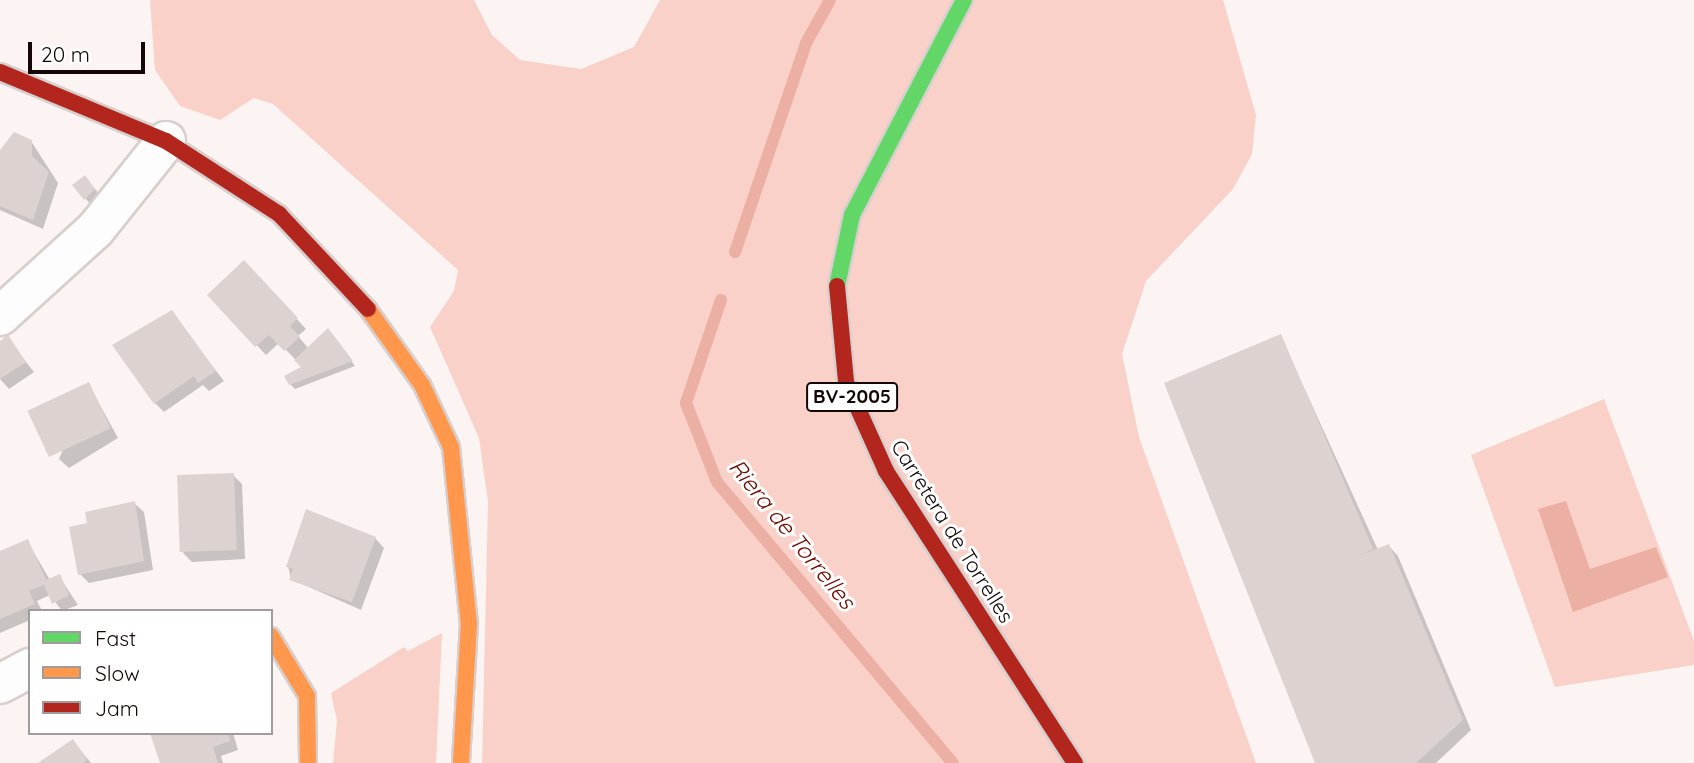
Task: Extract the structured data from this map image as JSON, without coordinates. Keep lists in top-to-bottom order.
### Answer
{
  "streets": {
    "street": ["BV-2005", "Carretera de Torrelles"]
  },
  "water": ["Riera de Torrelles"],
  "legend": ["Fast", "Slow", "Jam"],
  "scale_bar": "20 m"
}
